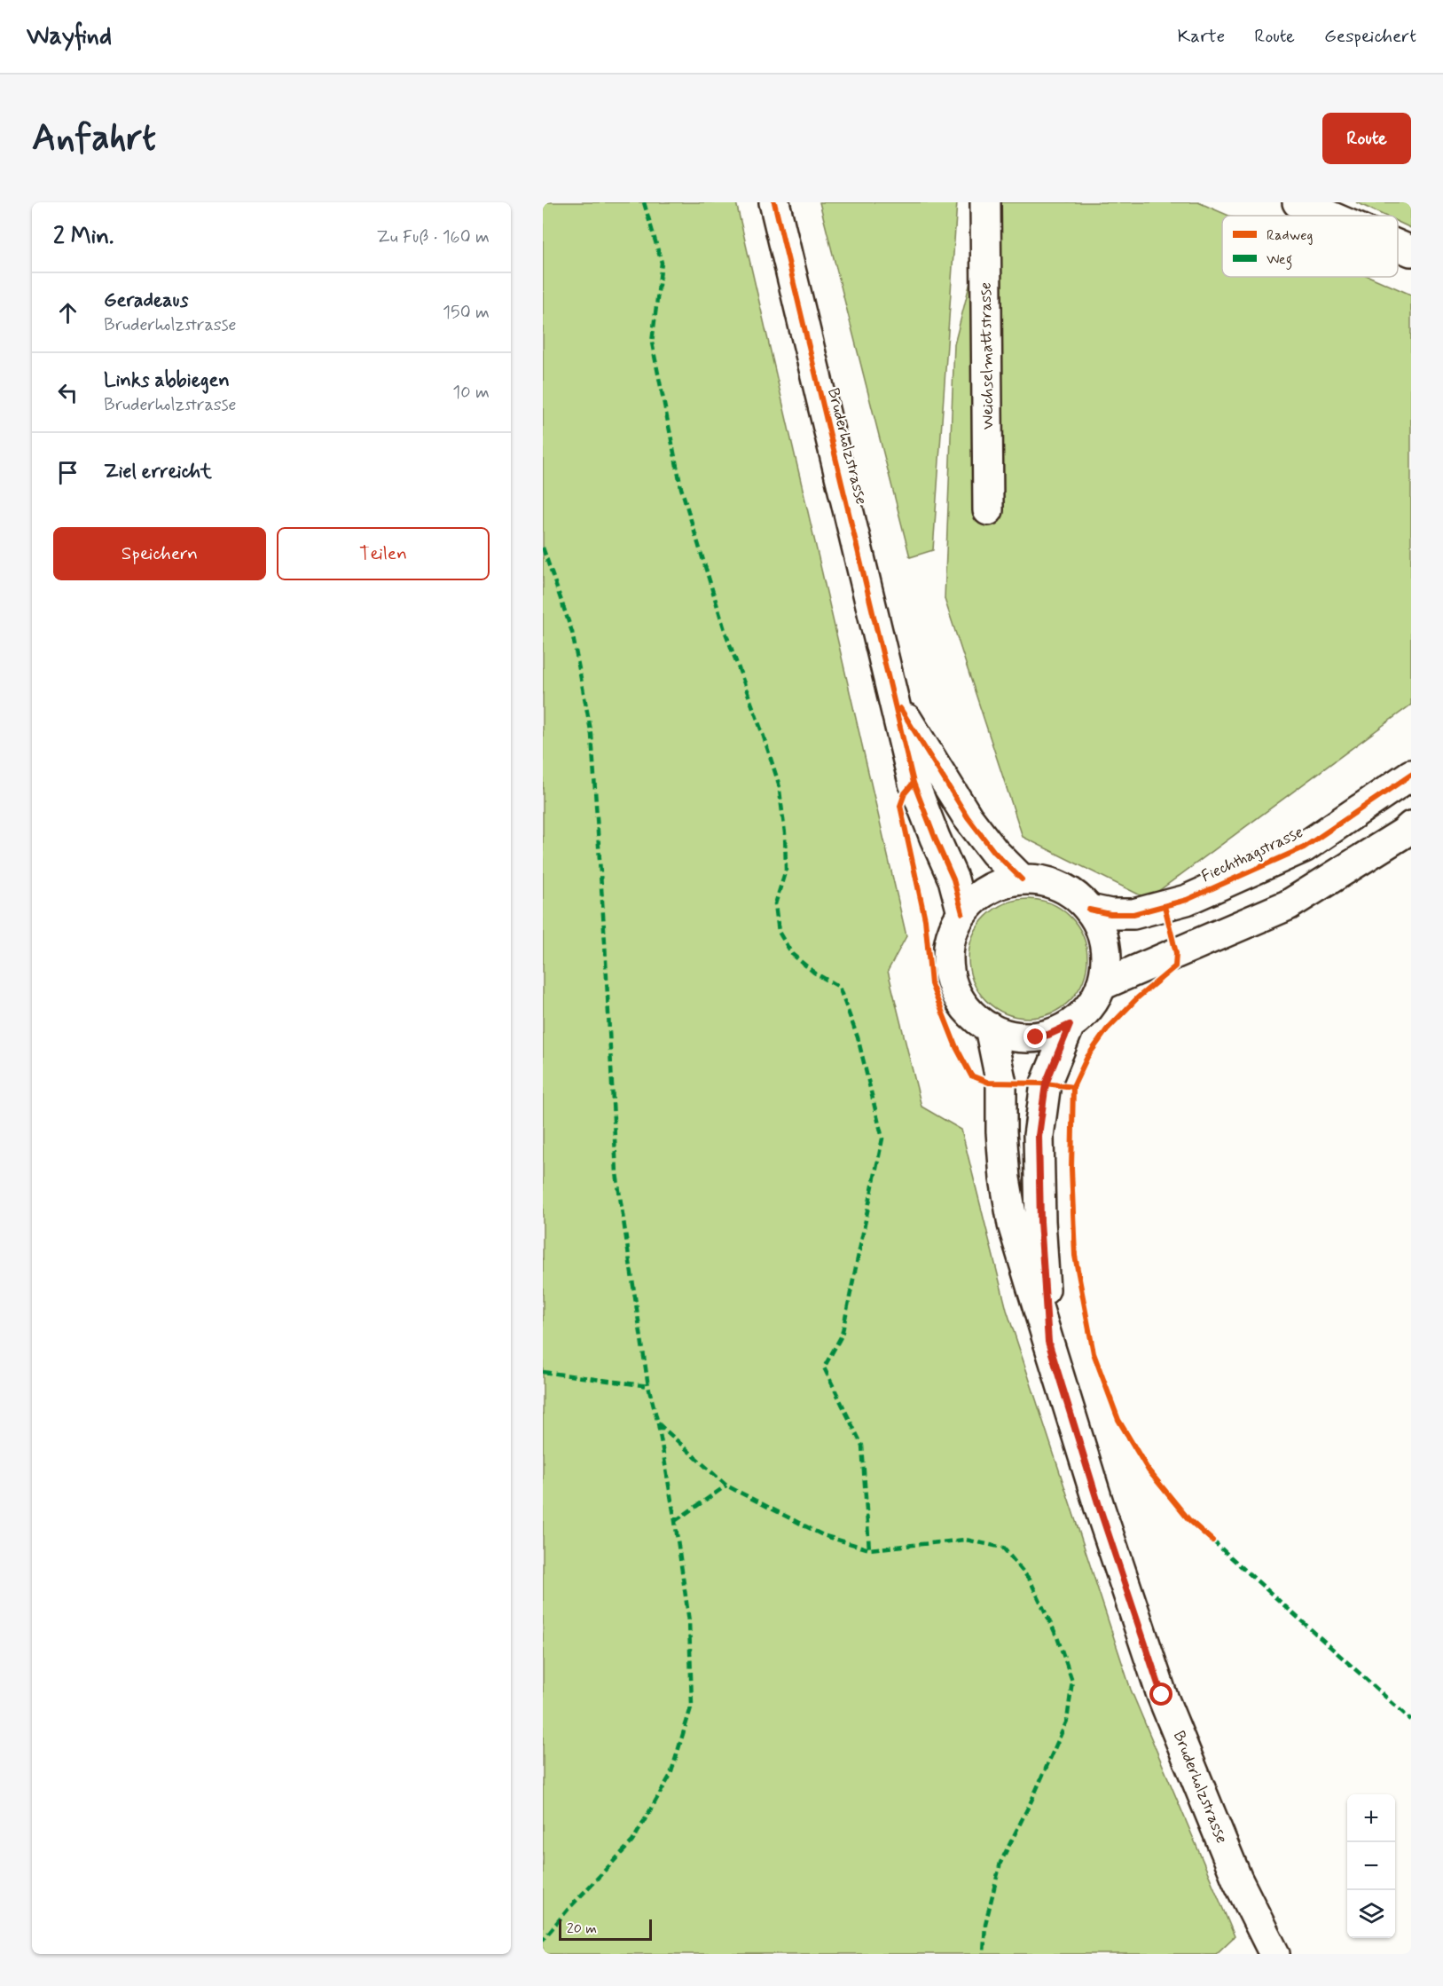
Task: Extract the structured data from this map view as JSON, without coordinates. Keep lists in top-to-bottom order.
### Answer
{
  "streets": {
    "main road": ["Weichselmattstrasse", "Bruderholzstrasse", "Fiechthagstrasse"]
  },
  "crossings": [
    ["Bruderholzstrasse", "Fiechthagstrasse"]
  ],
  "legend": ["Radweg", "Weg"],
  "scale_bar": "20 m",
  "page": {
    "header": "Wayfind",
    "nav": ["Karte", "Route", "Gespeichert"],
    "buttons": [
      "Route",
      ["Speichern", "Teilen"]
    ],
    "title": "Anfahrt",
    "heading": ["2 Min.", "Zu Fuß · 160 m"],
    "list": [
      ["Geradeaus", "Bruderholzstrasse", "150 m"],
      ["Links abbiegen", "Bruderholzstrasse", "10 m"],
      "Ziel erreicht"
    ],
    "map_buttons": ["+", "−"],
    "scale": "20 m"
  }
}
